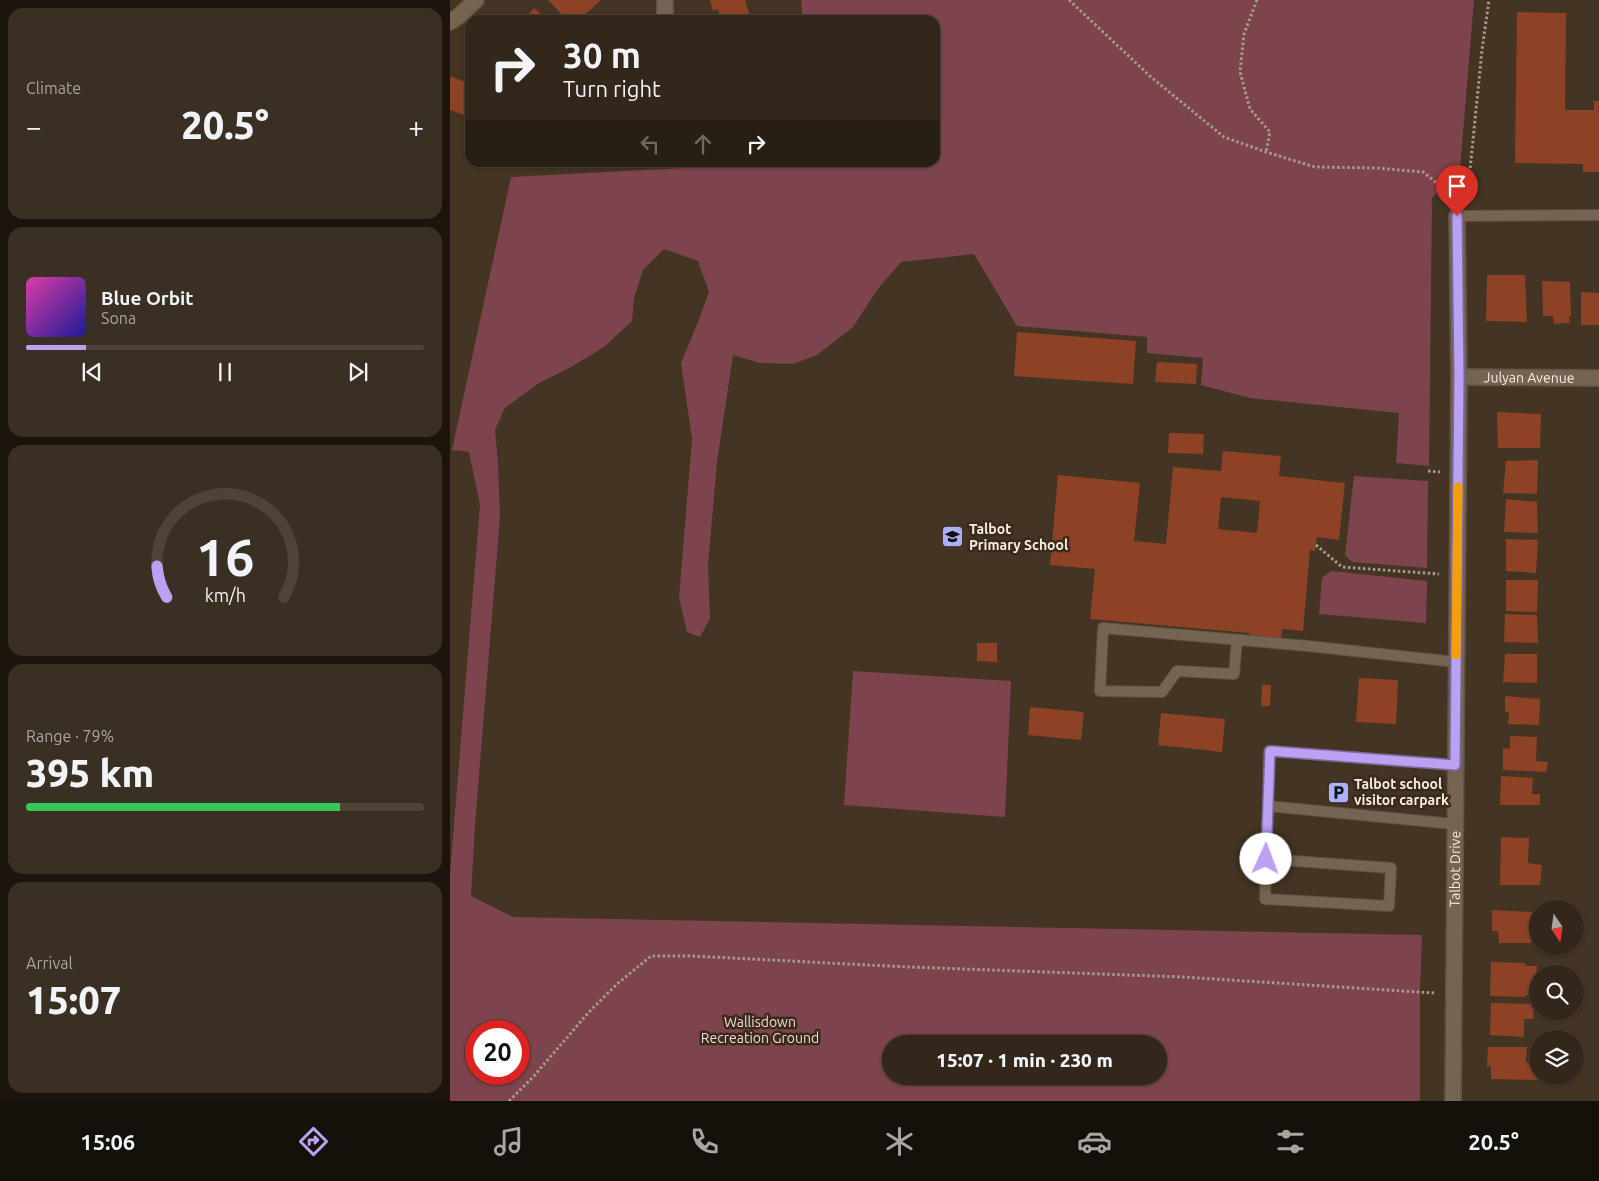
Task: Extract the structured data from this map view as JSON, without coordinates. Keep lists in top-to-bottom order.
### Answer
{
  "streets": {
    "street": ["Julyan Avenue", "Talbot Drive"]
  },
  "crossings": [
    ["Julyan Avenue", "Talbot Drive"]
  ],
  "parks": ["Wallisdown Recreation Ground"],
  "places": {
    "school or university": ["Talbot Primary School"],
    "parking": ["Talbot school visitor carpark"]
  },
  "north": "bottom",
  "page": {
    "tile": [
      "Climate",
      ["Range · 79%", "395 km"],
      ["Arrival", "15:07"]
    ],
    "turn": ["30 m", "Turn right"],
    "heat": ["−", "20.5°", "+"],
    "song": ["Blue Orbit", "Sona"],
    "limit": "20",
    "trip": "15:07 · 1 min · 230 m",
    "tabs": ["15:06", "20.5°"],
    "gauge": ["16", "km/h"]
  }
}
